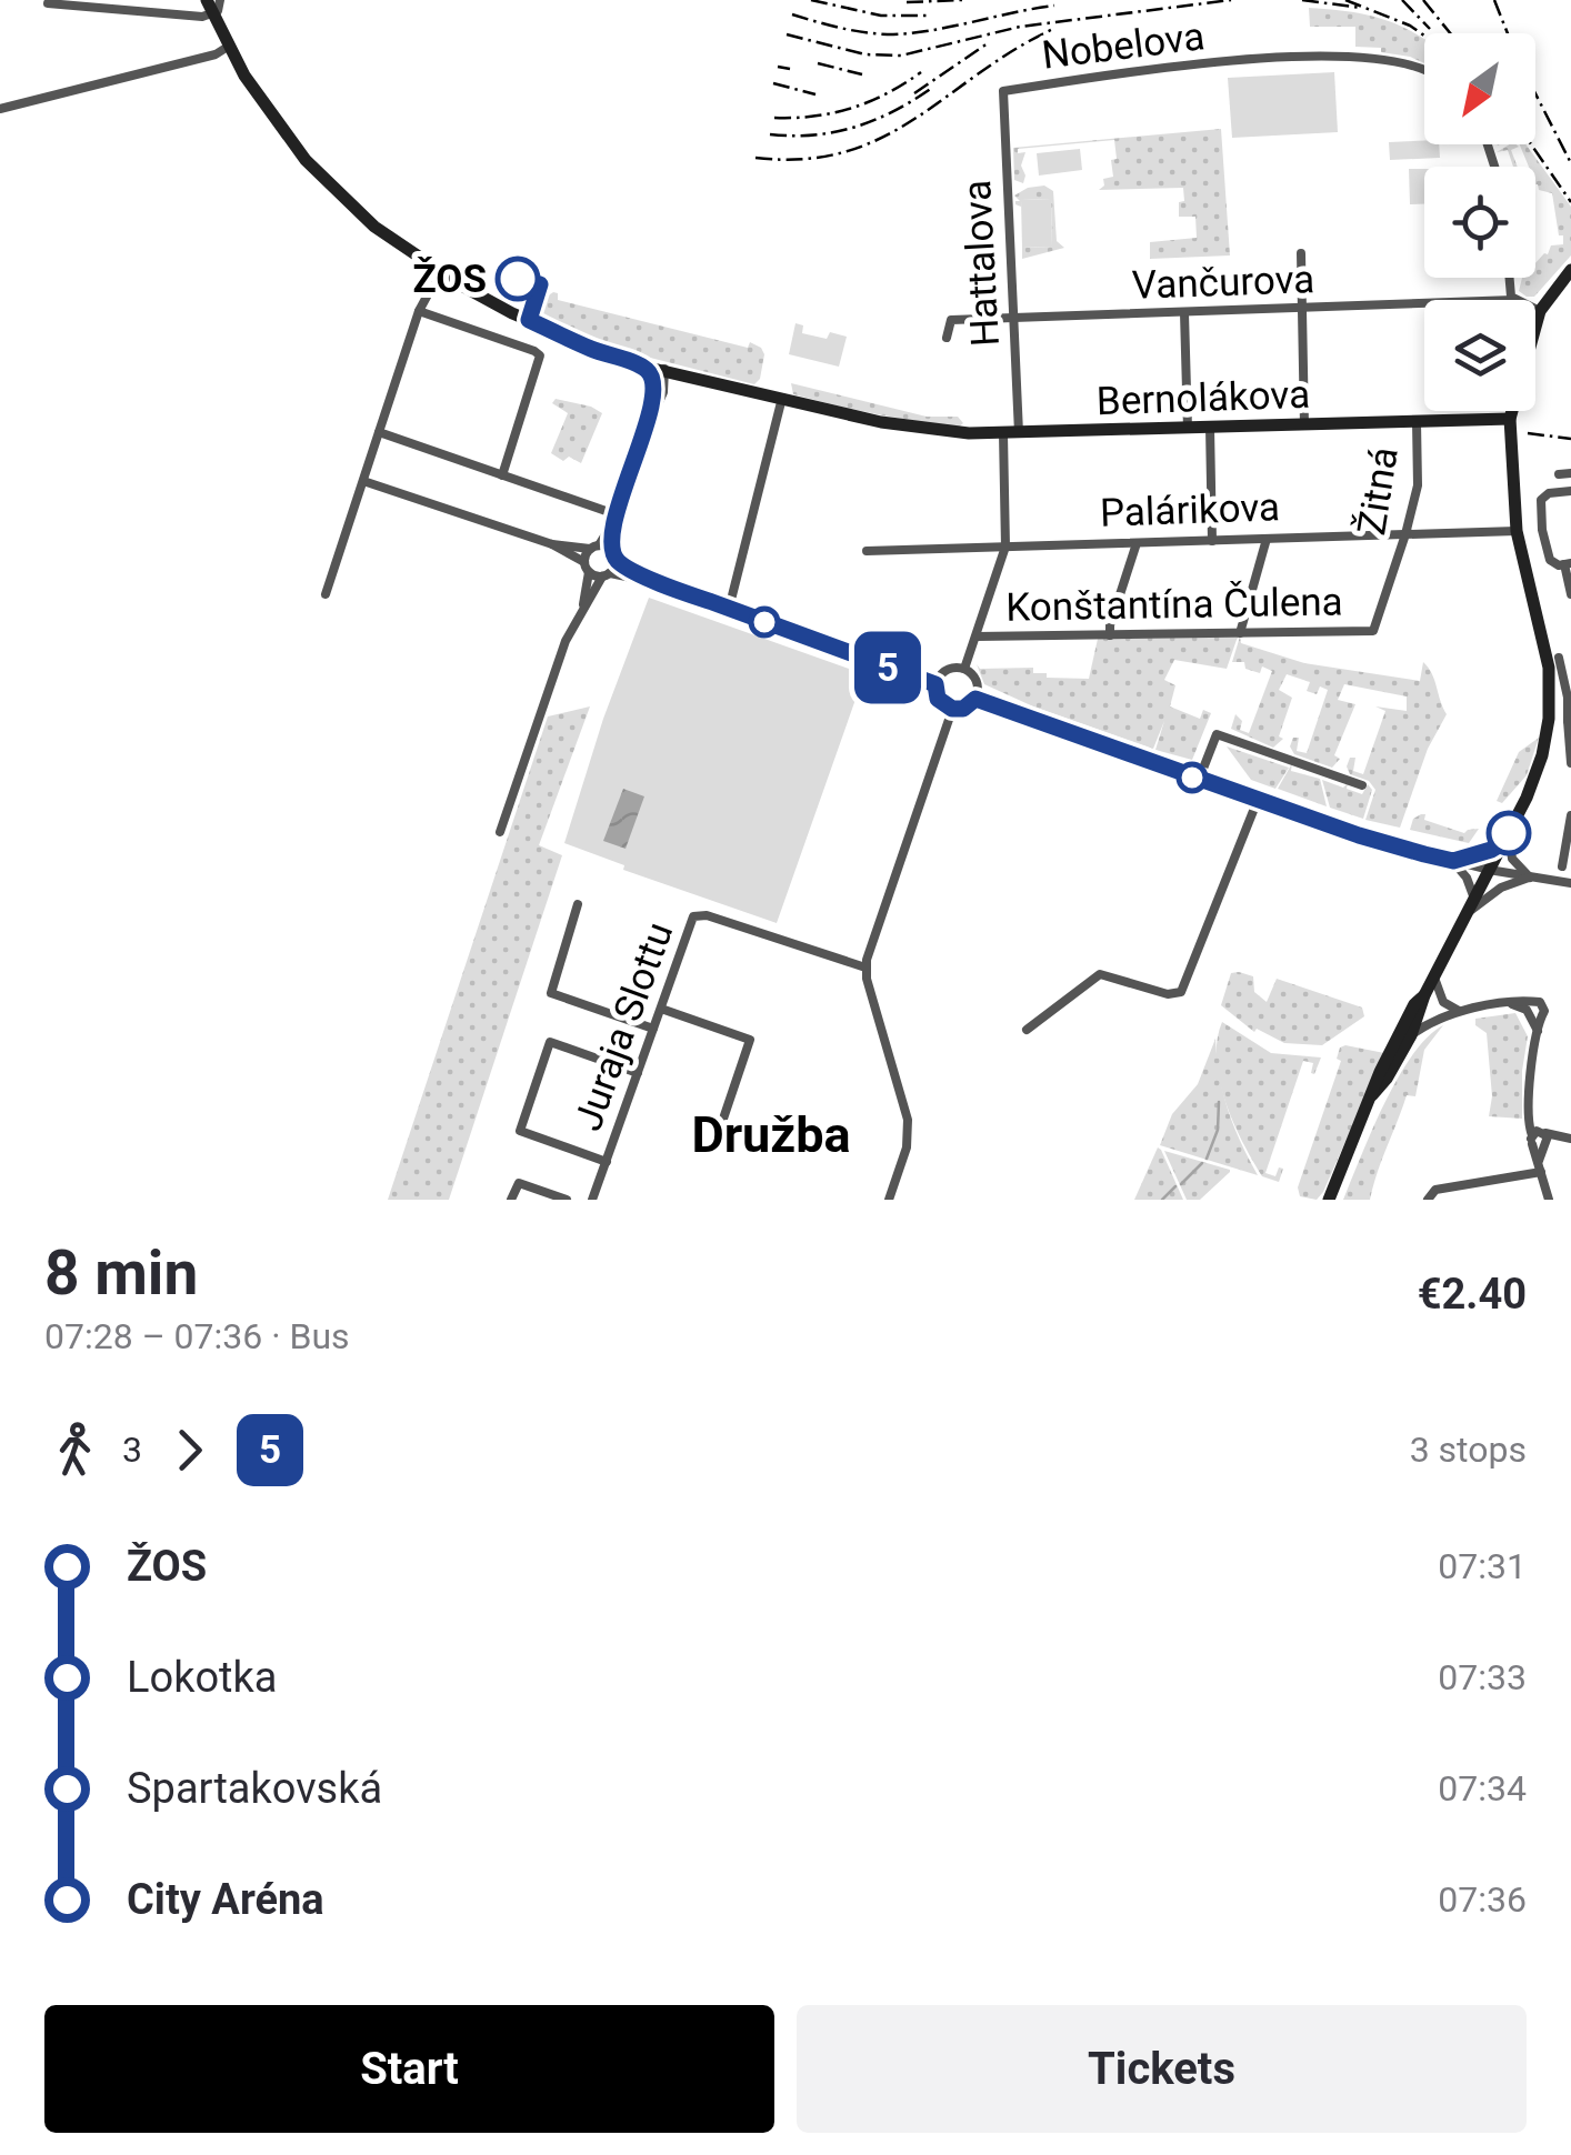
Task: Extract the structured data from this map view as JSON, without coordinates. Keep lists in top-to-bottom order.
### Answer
{
  "streets": {
    "street": [
      "Nobelova",
      "Hattalova",
      "Vančurova",
      "Bernolákova",
      "Žitná",
      "Palárikova",
      "Konštantína Čulena",
      "Juraja Slottu"
    ]
  },
  "crossings": [
    ["Nobelova", "Hattalova"],
    ["Hattalova", "Vančurova"],
    ["Hattalova", "Bernolákova"],
    ["Hattalova", "Palárikova"],
    ["Bernolákova", "Žitná"],
    ["Žitná", "Palárikova"],
    ["Žitná", "Konštantína Čulena"]
  ],
  "districts": ["Družba"],
  "places": ["ŽOS"],
  "lines": ["bus line 5"],
  "north": "bottom left",
  "page": {
    "on_map": "5",
    "heading": ["8 min", "07:28 – 07:36 · Bus", "€2.40"],
    "legs": ["3", "5", "3 stops"],
    "list": [
      {
        "name": "ŽOS",
        "value": "07:31"
      },
      {
        "name": "Lokotka",
        "value": "07:33"
      },
      {
        "name": "Spartakovská",
        "value": "07:34"
      },
      {
        "name": "City Aréna",
        "value": "07:36"
      }
    ],
    "buttons": ["Start", "Tickets"]
  }
}
